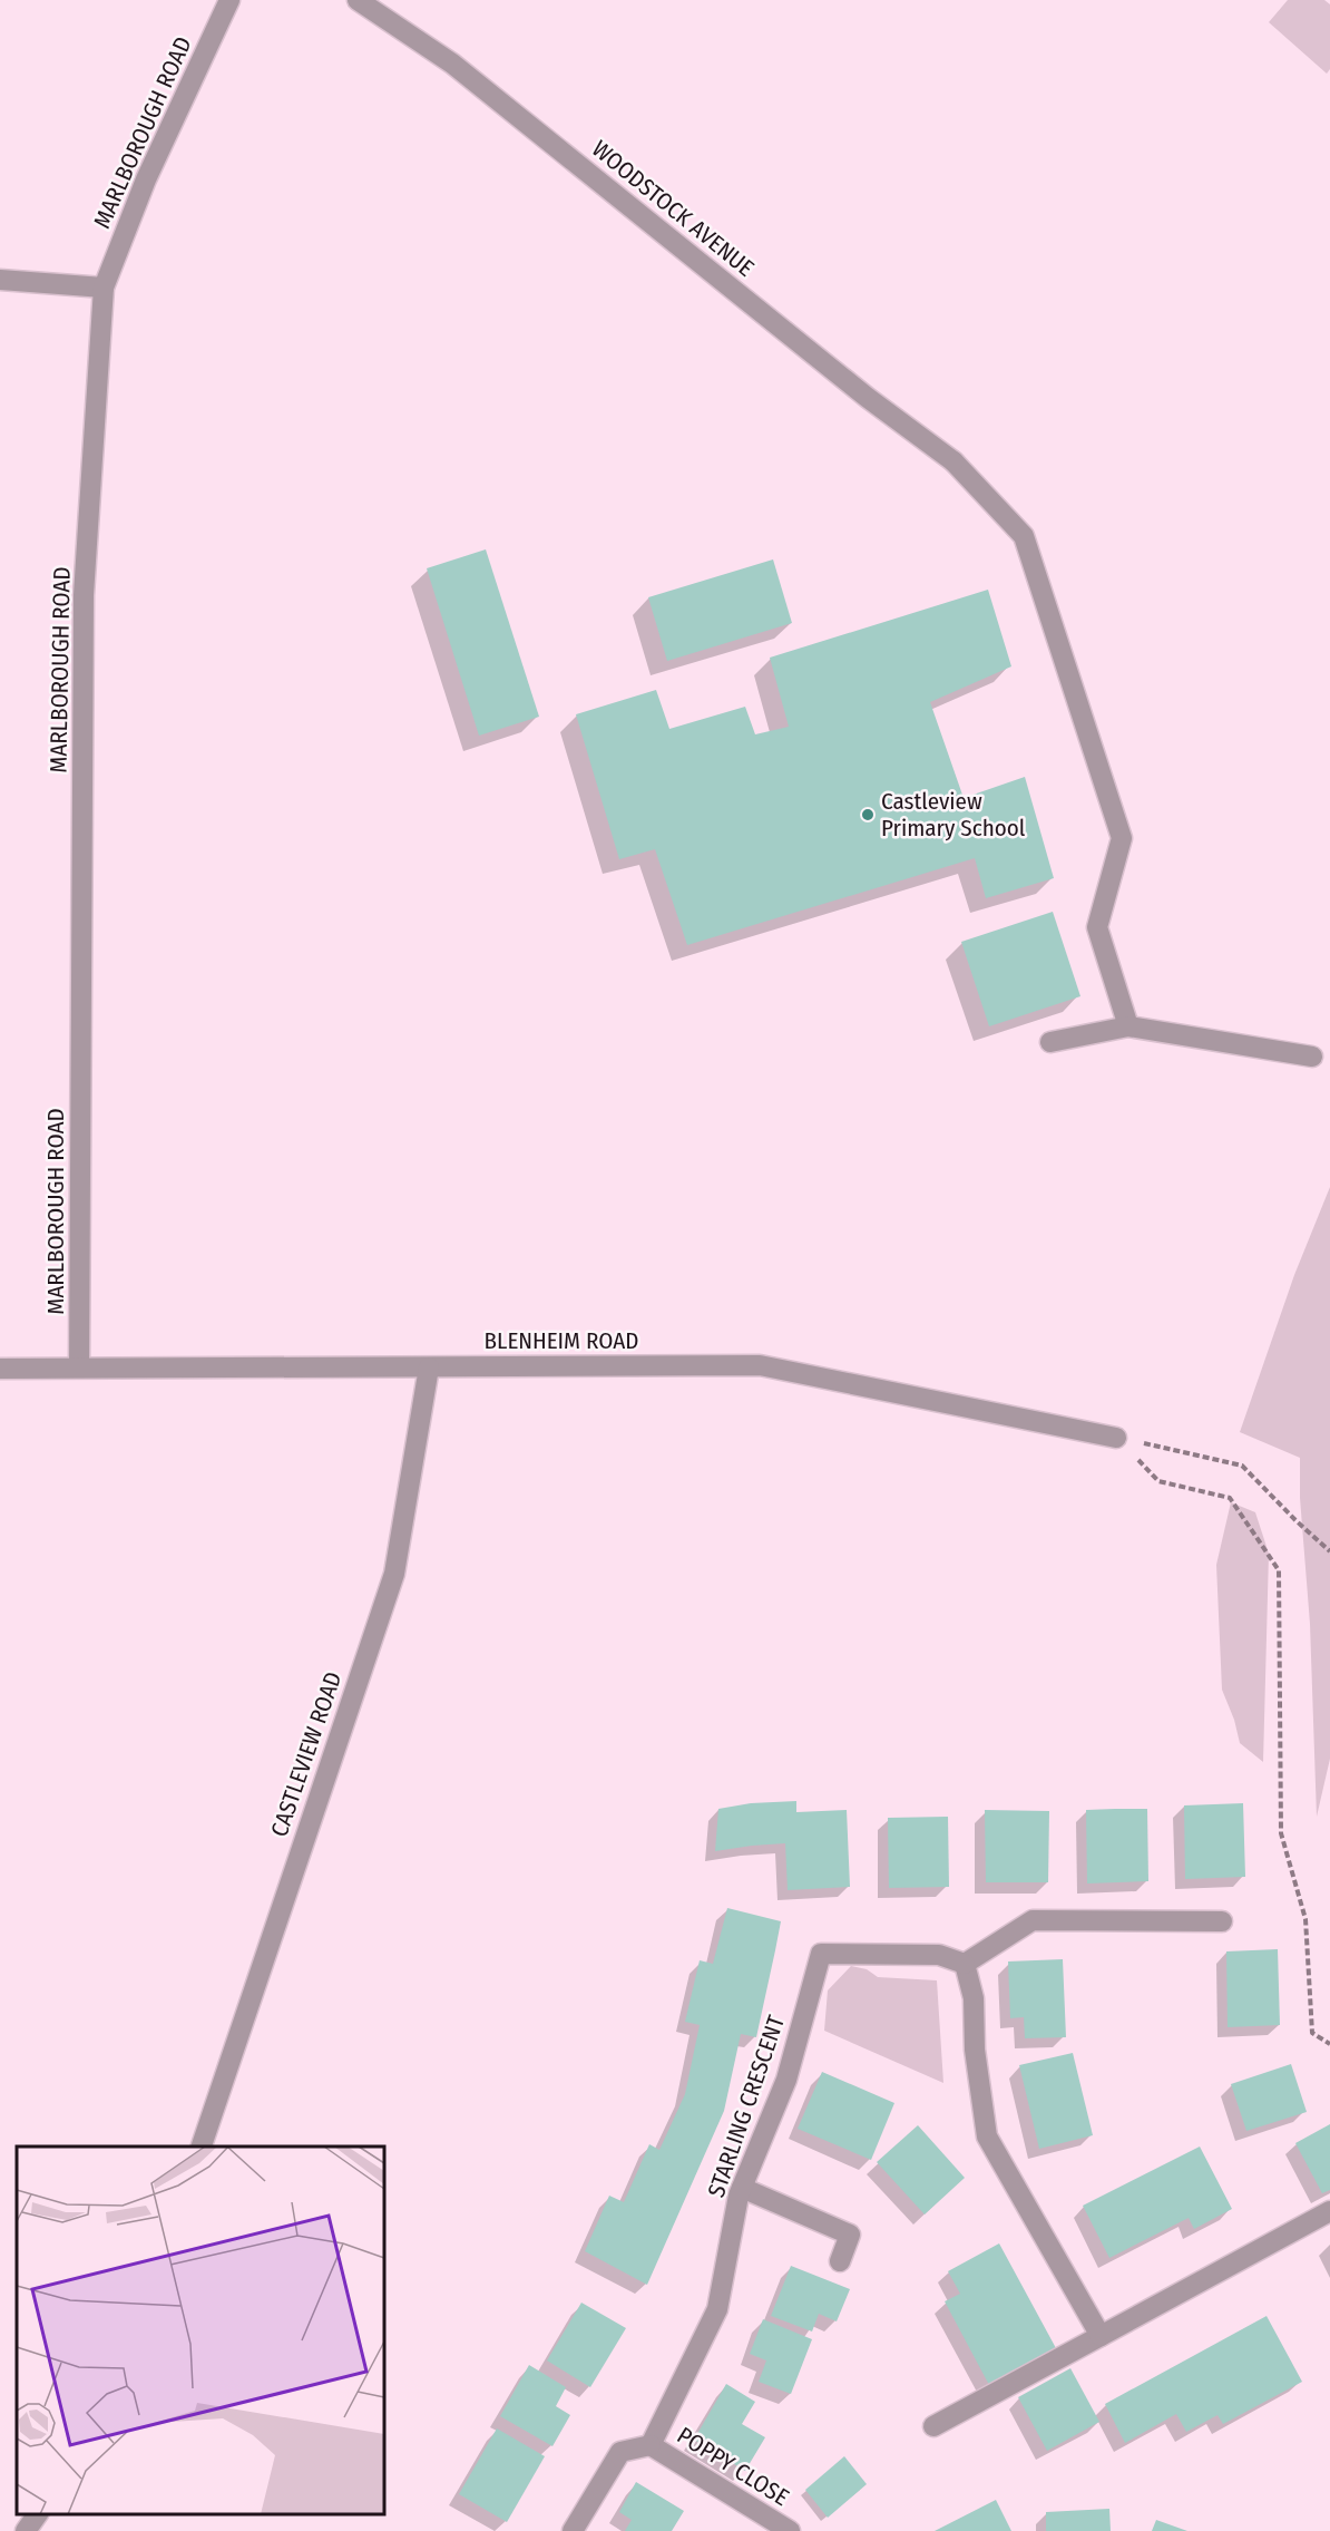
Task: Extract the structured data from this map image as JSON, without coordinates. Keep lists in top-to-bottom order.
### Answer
{
  "streets": {
    "street": [
      "MARLBOROUGH ROAD",
      "WOODSTOCK AVENUE",
      "BLENHEIM ROAD",
      "CASTLEVIEW ROAD",
      "STARLING CRESCENT",
      "POPPY CLOSE"
    ]
  },
  "crossings": [
    ["MARLBOROUGH ROAD", "BLENHEIM ROAD"],
    ["BLENHEIM ROAD", "CASTLEVIEW ROAD"],
    ["STARLING CRESCENT", "POPPY CLOSE"]
  ],
  "places": ["Castleview Primary School"]
}
